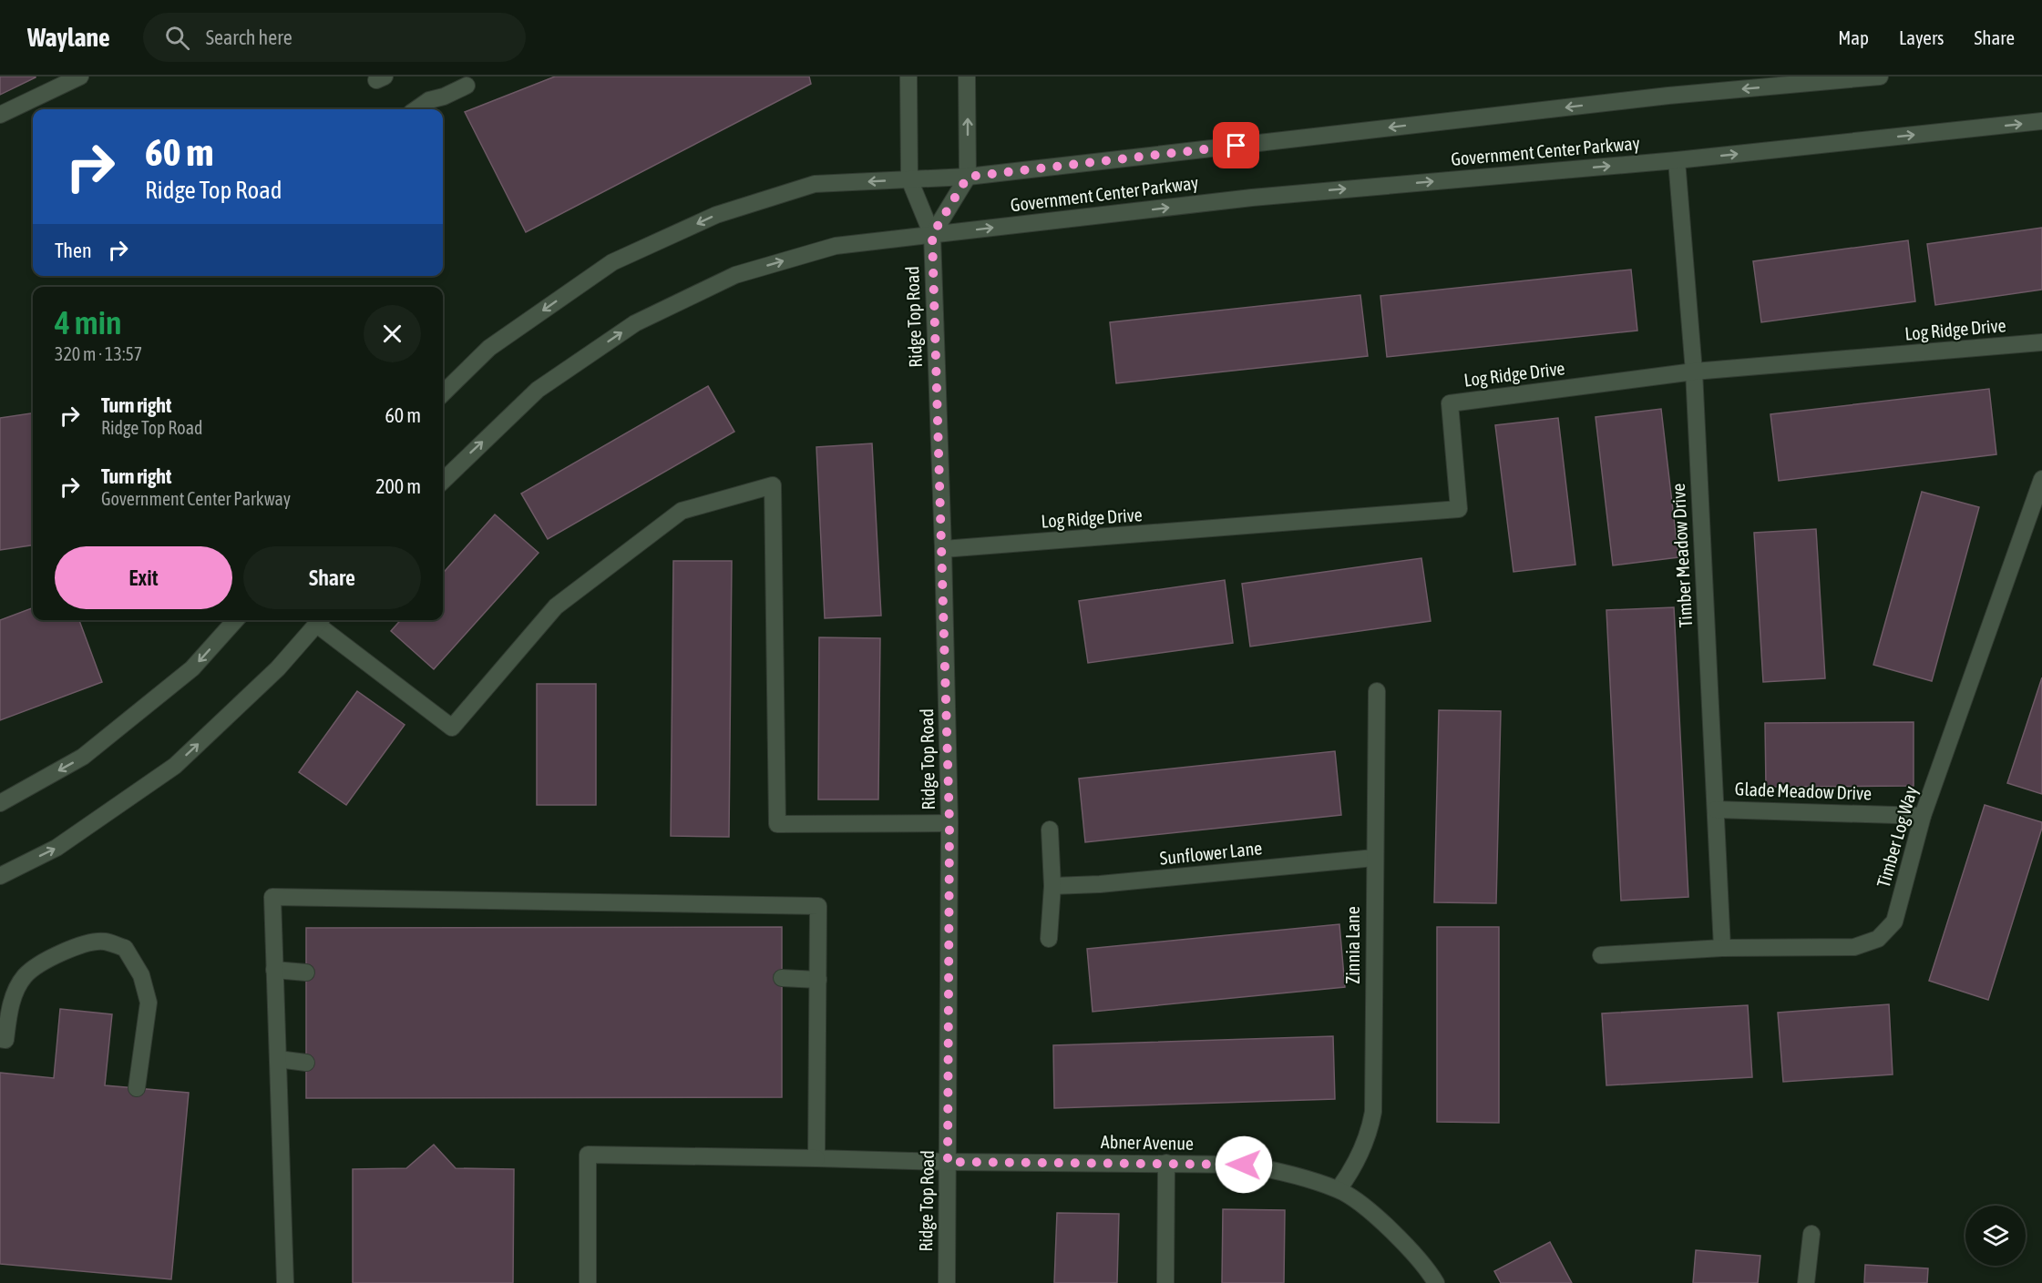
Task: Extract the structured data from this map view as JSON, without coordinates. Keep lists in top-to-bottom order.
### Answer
{
  "streets": {
    "street": [
      "Government Center Parkway",
      "Ridge Top Road",
      "Log Ridge Drive",
      "Timber Meadow Drive",
      "Glade Meadow Drive",
      "Timber Log Way",
      "Sunflower Lane",
      "Zinnia Lane",
      "Abner Avenue"
    ]
  },
  "crossings": [
    ["Government Center Parkway", "Ridge Top Road"],
    ["Government Center Parkway", "Timber Meadow Drive"],
    ["Ridge Top Road", "Log Ridge Drive"],
    ["Ridge Top Road", "Abner Avenue"],
    ["Log Ridge Drive", "Timber Meadow Drive"],
    ["Timber Meadow Drive", "Glade Meadow Drive"],
    ["Timber Meadow Drive", "Timber Log Way"],
    ["Glade Meadow Drive", "Timber Log Way"],
    ["Sunflower Lane", "Zinnia Lane"],
    ["Zinnia Lane", "Abner Avenue"]
  ],
  "page": {
    "header": "Waylane",
    "search": "Search here",
    "nav": ["Map", "Layers", "Share"],
    "turn": ["60 m", "Ridge Top Road"],
    "then": "Then",
    "heading": ["4 min", "320 m · 13:57"],
    "list": [
      {
        "name": "Turn right",
        "note": "Ridge Top Road",
        "value": "60 m"
      },
      {
        "name": "Turn right",
        "note": "Government Center Parkway",
        "value": "200 m"
      }
    ],
    "buttons": ["Exit", "Share"]
  }
}
